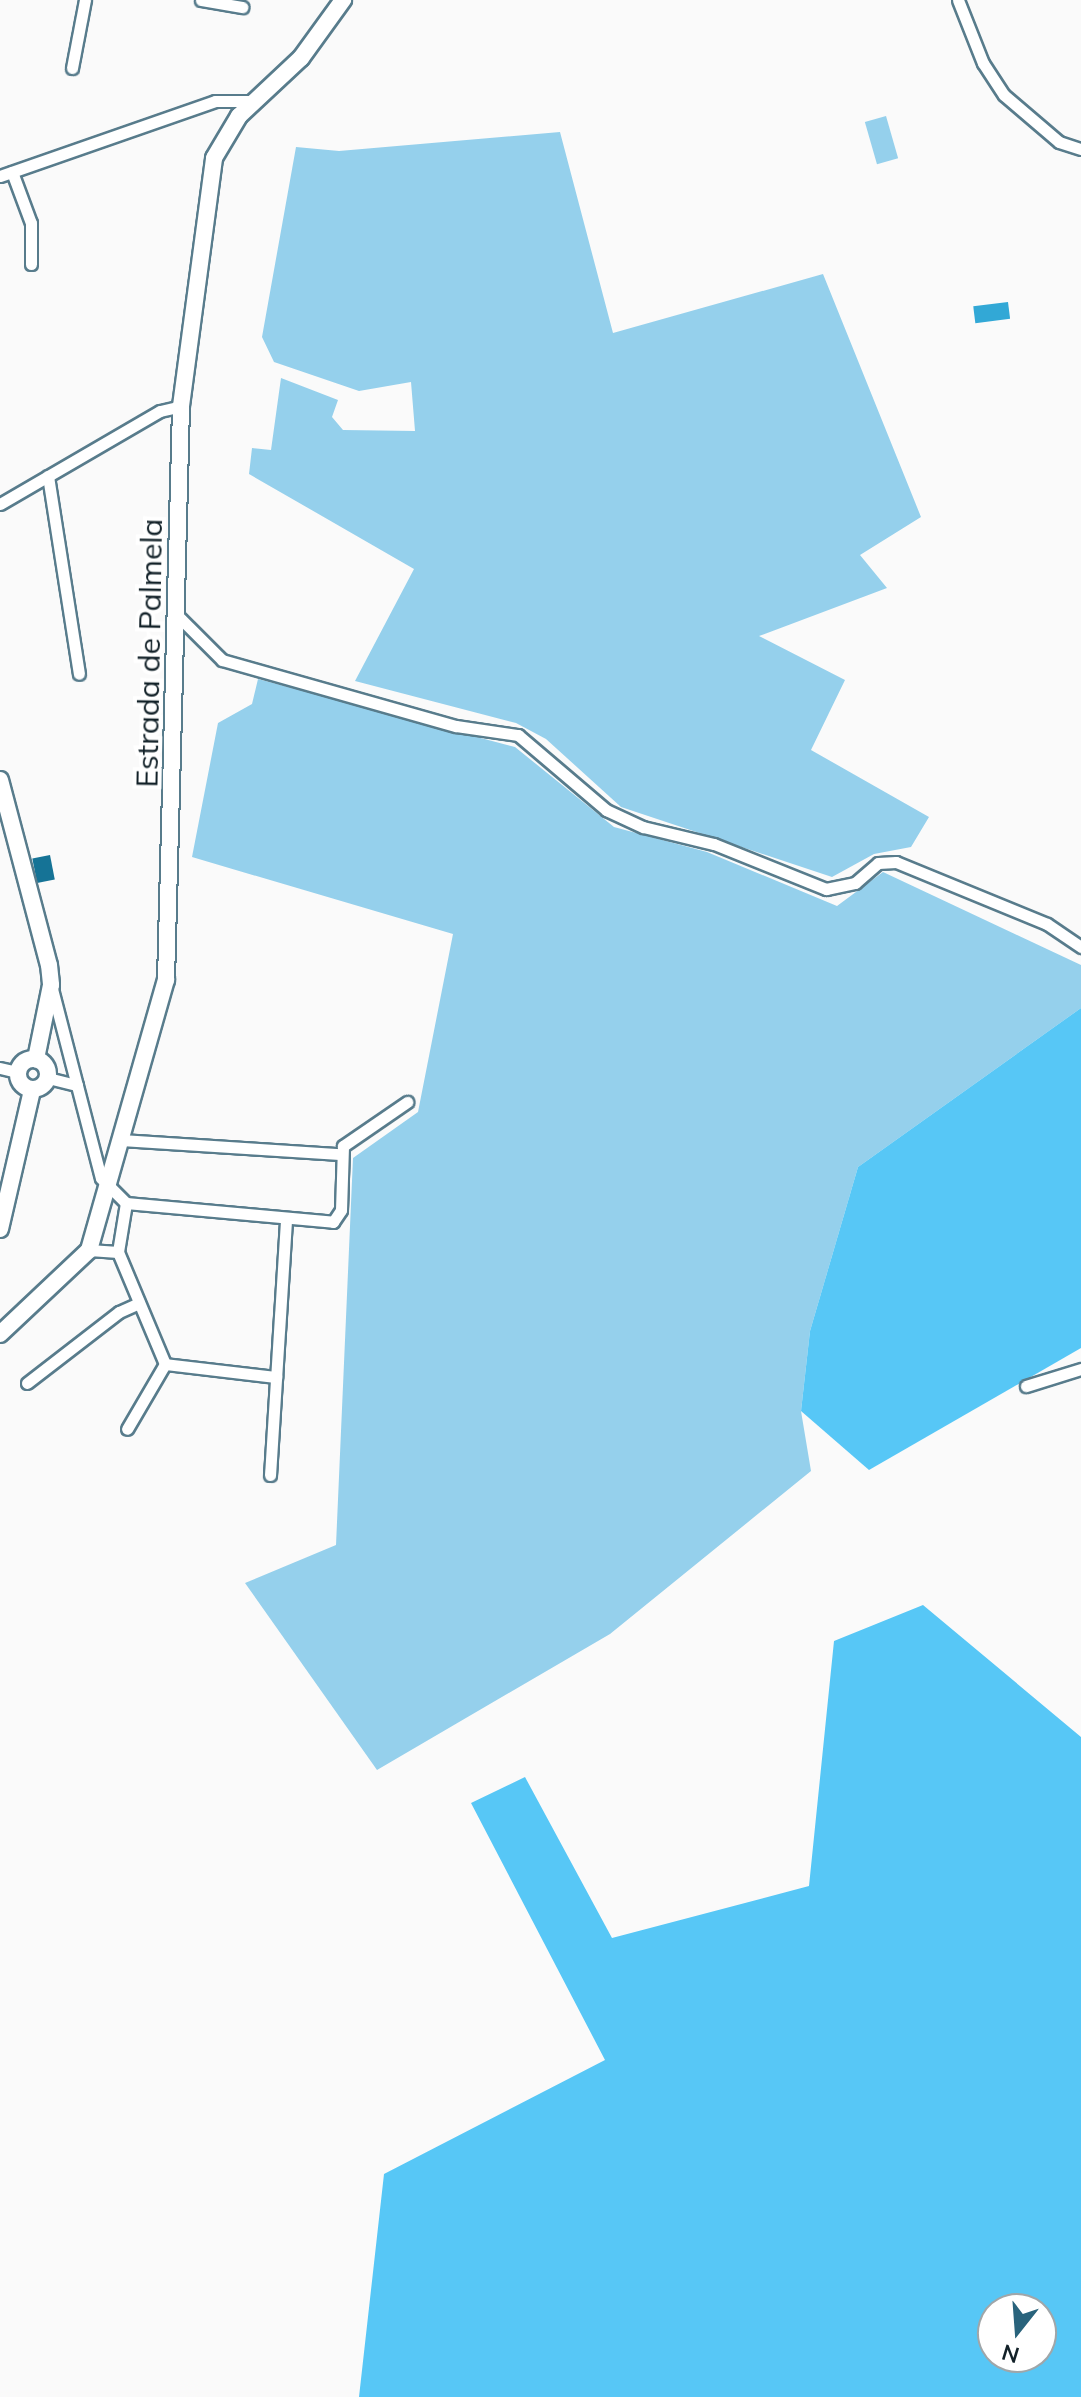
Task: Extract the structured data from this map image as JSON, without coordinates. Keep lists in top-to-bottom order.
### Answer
{
  "streets": {
    "street": ["Estrada de Palmela"]
  },
  "north": "bottom"
}
